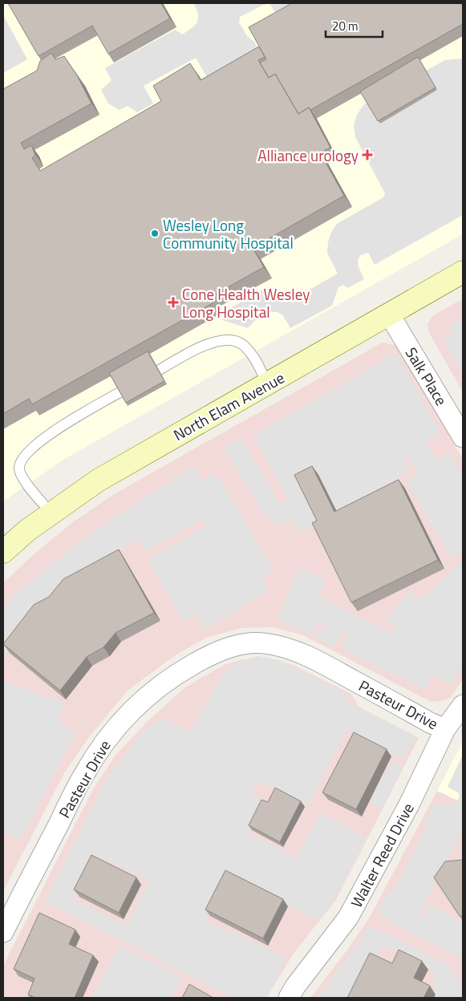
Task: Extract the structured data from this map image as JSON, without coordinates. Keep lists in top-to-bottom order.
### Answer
{
  "streets": {
    "street": [
      "Salk Place",
      "North Elam Avenue",
      "Pasteur Drive",
      "Walter Reed Drive"
    ]
  },
  "crossings": [
    ["Salk Place", "North Elam Avenue"],
    ["Pasteur Drive", "Walter Reed Drive"]
  ],
  "places": {
    "health": ["Alliance urology", "Cone Health Wesley Long Hospital"],
    "other": ["Wesley Long Community Hospital"]
  },
  "scale_bar": "20 m"
}
